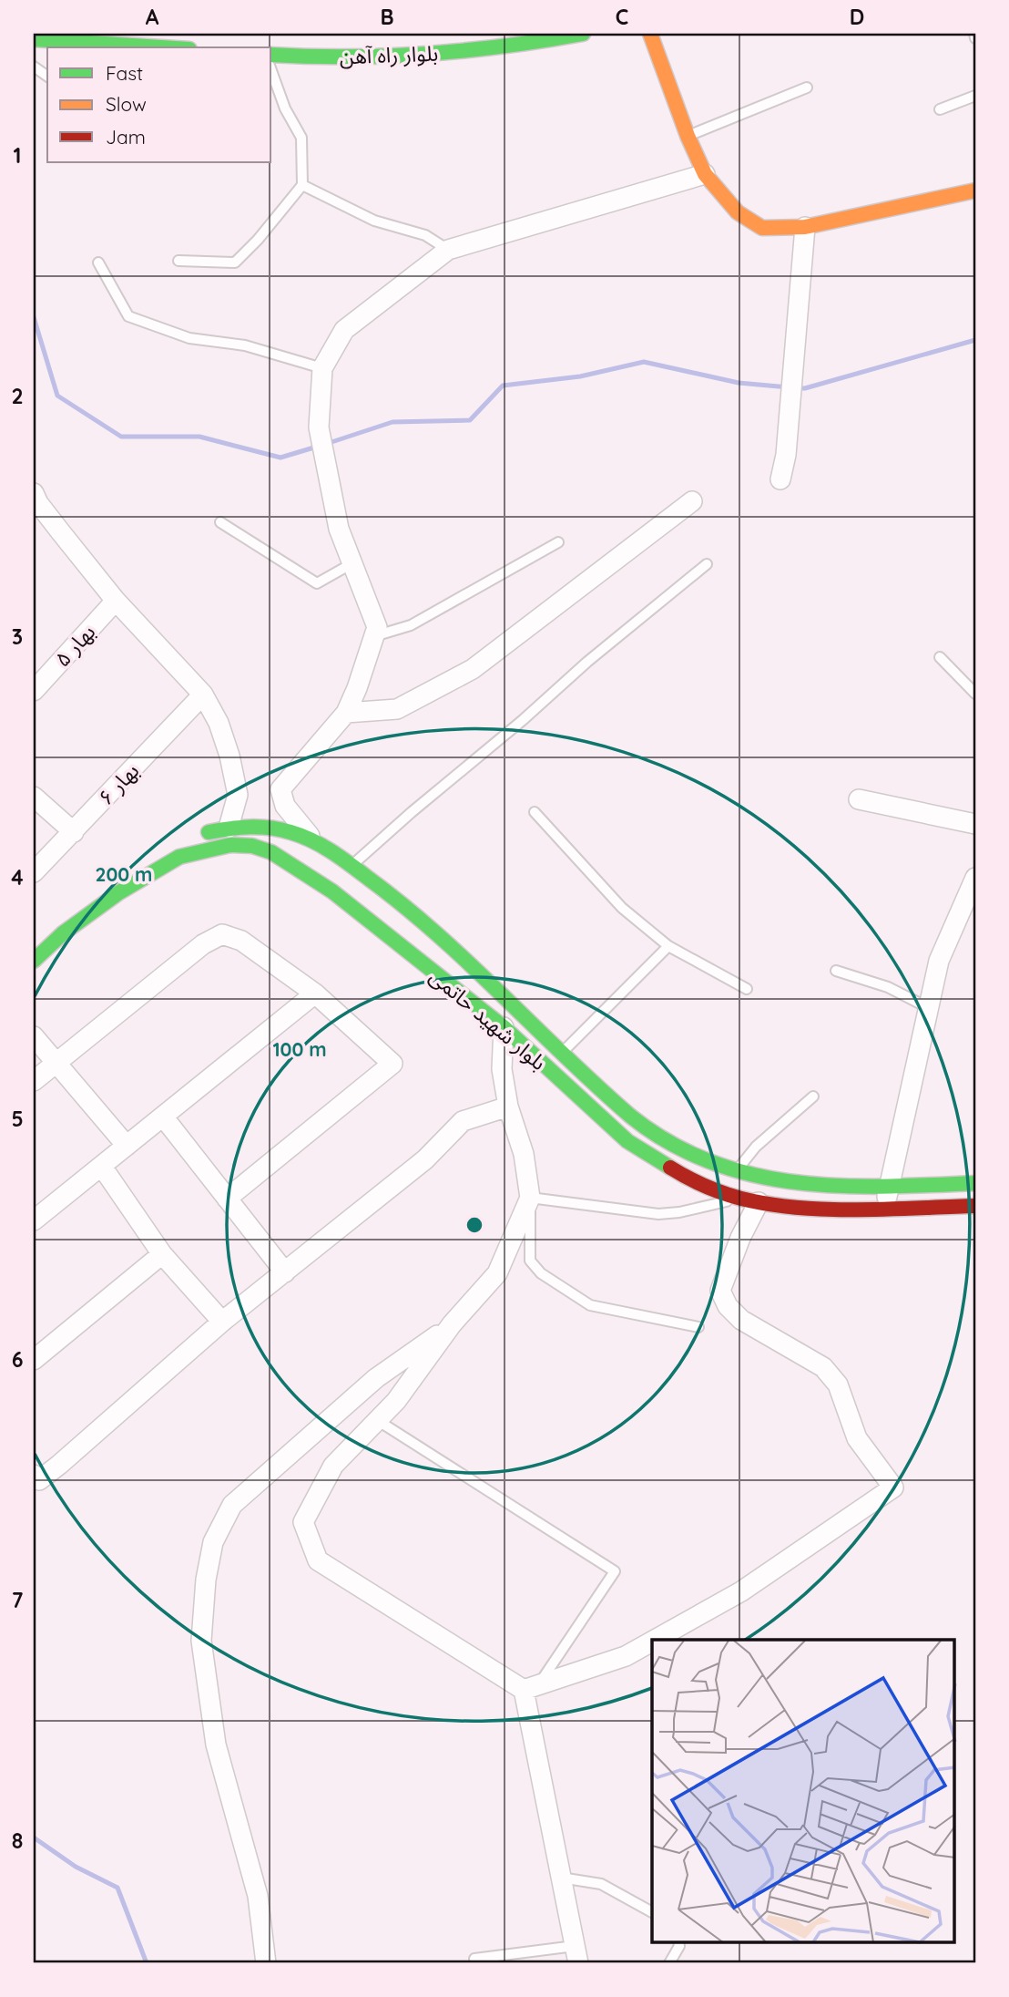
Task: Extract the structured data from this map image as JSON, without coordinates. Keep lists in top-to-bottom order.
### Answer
{
  "streets": {
    "main road": ["بلوار راه آهن", "بلوار شهید حاتمی"],
    "street": ["بهار ۵", "بهار ۶"]
  },
  "legend": ["Fast", "Slow", "Jam"],
  "grid": {
    "columns": [
      "A",
      "B",
      "C",
      "D"
    ],
    "rows": [
      "1",
      "2",
      "3",
      "4",
      "5",
      "6",
      "7",
      "8"
    ]
  },
  "rings": ["200 m", "100 m"]
}
